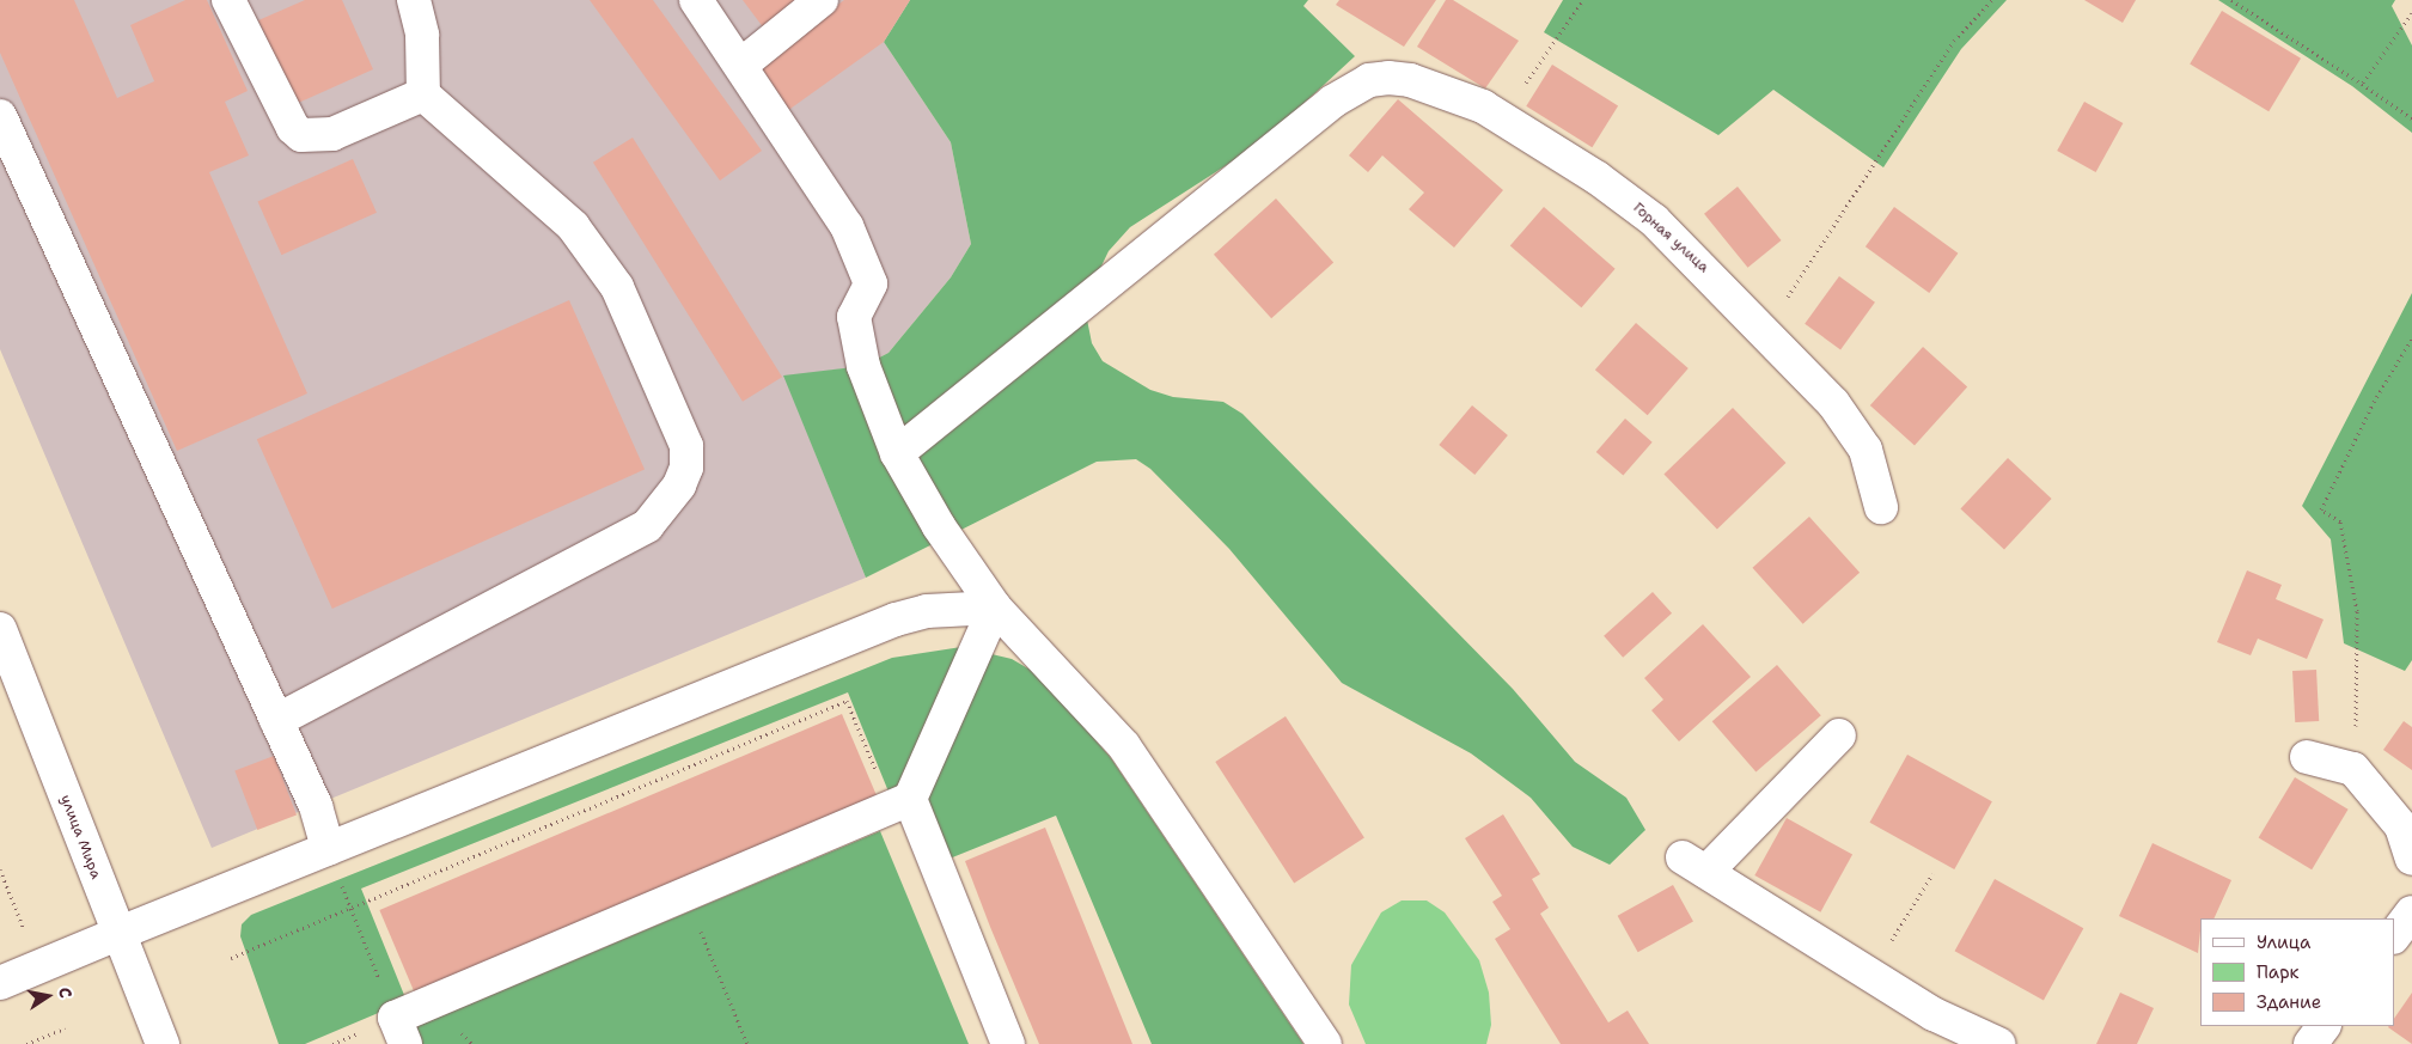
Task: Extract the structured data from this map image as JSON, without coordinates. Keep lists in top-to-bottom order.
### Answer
{
  "streets": {
    "street": ["Горная улица", "улица Мира"]
  },
  "legend": ["Улица", "Парк", "Здание"],
  "north": "right"
}
